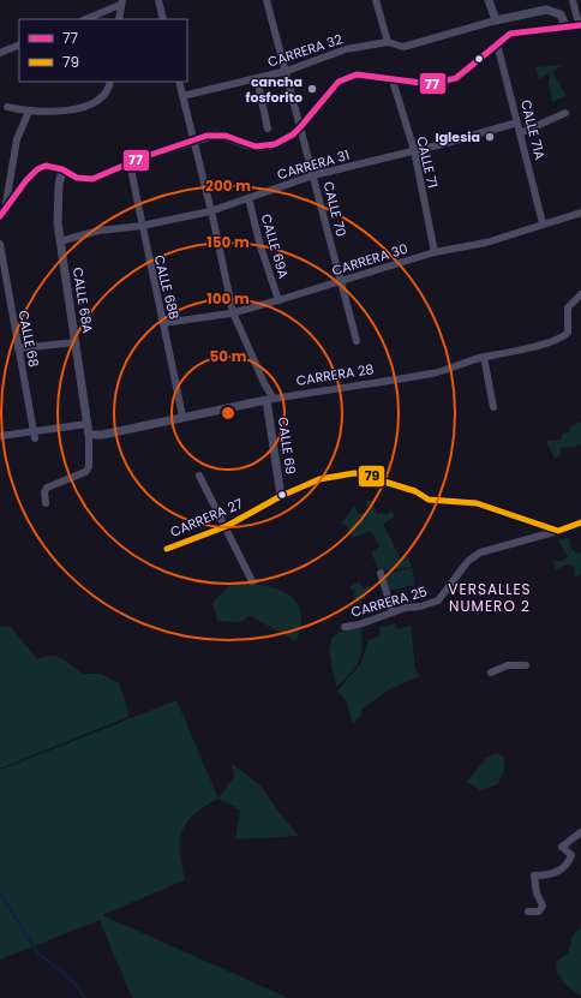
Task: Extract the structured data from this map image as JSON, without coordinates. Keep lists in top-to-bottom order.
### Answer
{
  "streets": {
    "street": [
      "CARRERA 32",
      "CALLE 71A",
      "CALLE 71",
      "CARRERA 31",
      "CALLE 70",
      "CALLE 69A",
      "CARRERA 30",
      "CALLE 68B",
      "CALLE 68A",
      "CALLE 68",
      "CARRERA 28",
      "CALLE 69",
      "CARRERA 27",
      "CARRERA 25"
    ]
  },
  "crossings": [
    ["CARRERA 32", "CALLE 70"],
    ["CARRERA 32", "CALLE 69"],
    ["CALLE 71A", "CARRERA 31"],
    ["CALLE 71A", "CARRERA 30"],
    ["CALLE 71", "CARRERA 31"],
    ["CALLE 71", "CARRERA 30"],
    ["CARRERA 31", "CALLE 70"],
    ["CARRERA 31", "CALLE 69A"],
    ["CARRERA 31", "CALLE 68B"],
    ["CARRERA 31", "CALLE 68A"],
    ["CARRERA 31", "CALLE 69"],
    ["CALLE 70", "CARRERA 30"],
    ["CALLE 69A", "CARRERA 30"],
    ["CARRERA 30", "CALLE 68B"],
    ["CARRERA 30", "CALLE 69"],
    ["CALLE 68B", "CARRERA 28"],
    ["CALLE 68A", "CARRERA 28"],
    ["CARRERA 28", "CALLE 69"],
    ["CALLE 69", "CARRERA 27"],
    ["CARRERA 27", "CARRERA 25"]
  ],
  "districts": ["VERSALLES NUMERO 2"],
  "places": ["cancha fosforito", "Iglesia"],
  "lines": ["transit line 77", "transit line 79"],
  "legend": ["77", "79"],
  "rings": [
    "200 m",
    "150 m",
    "100 m",
    "50 m"
  ]
}
